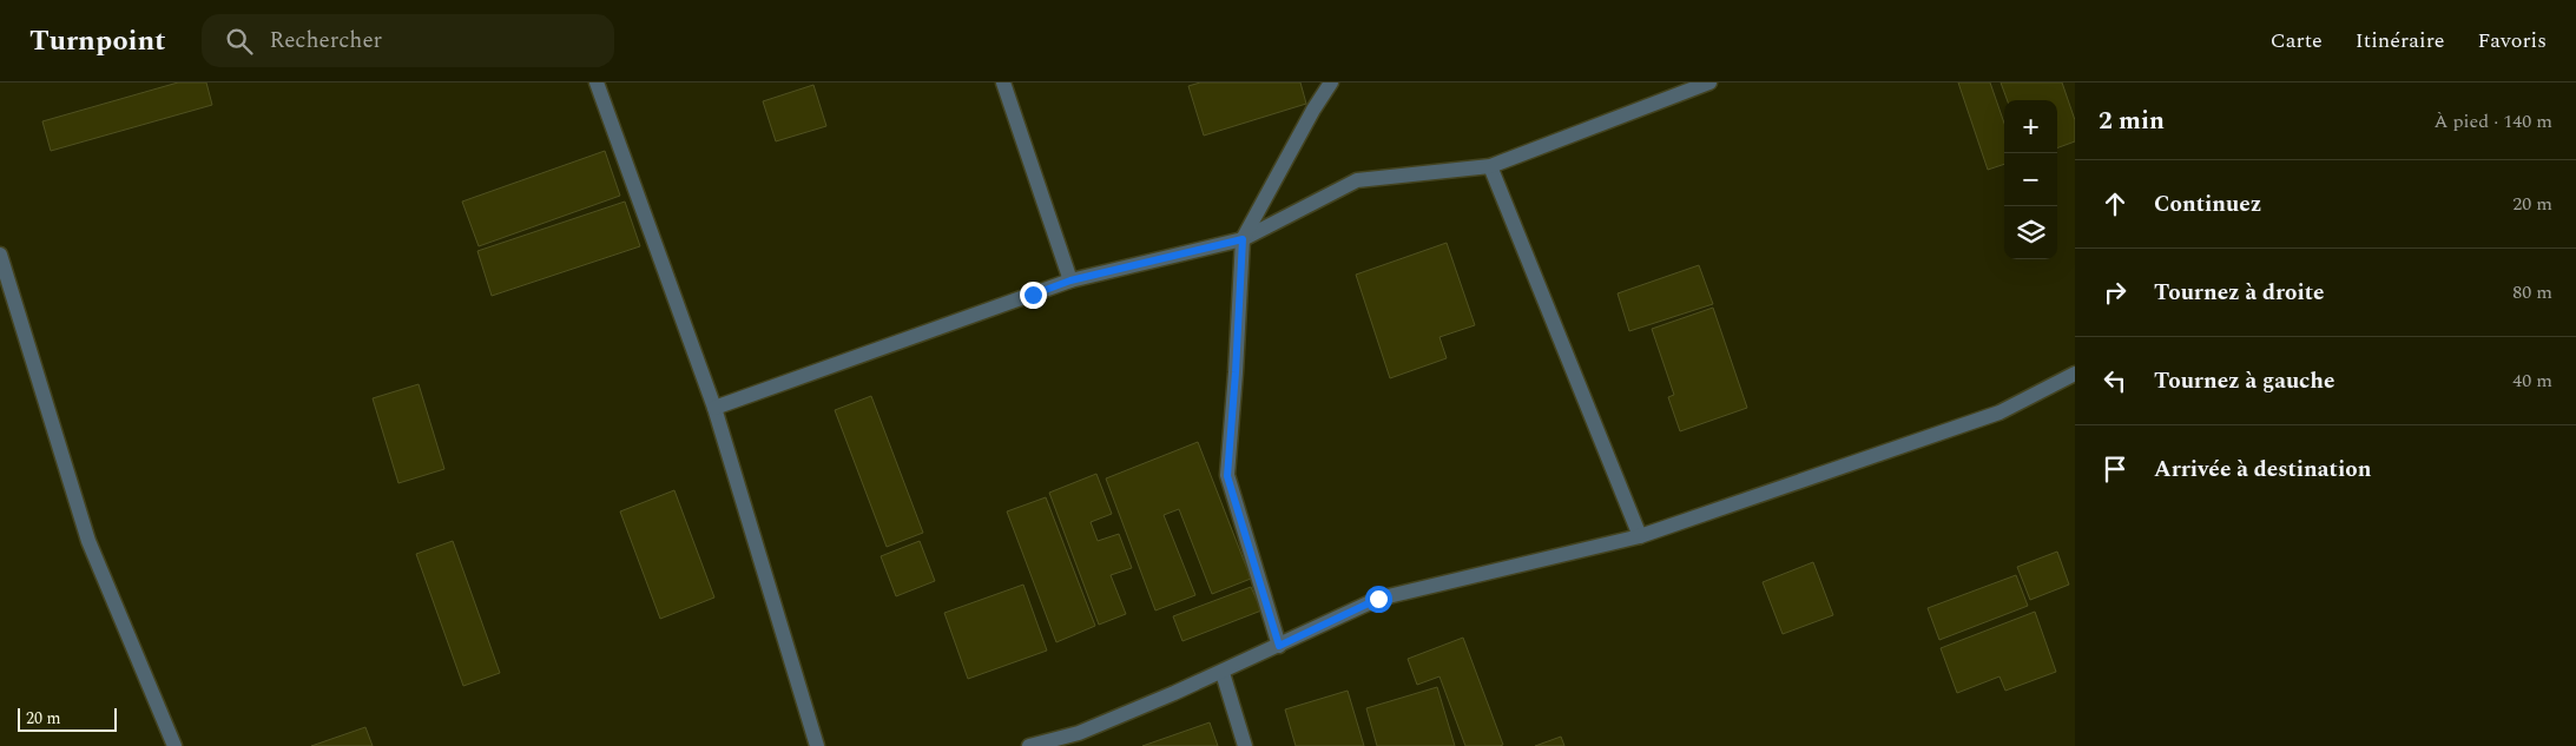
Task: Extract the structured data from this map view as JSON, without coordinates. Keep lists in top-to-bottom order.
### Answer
{
  "scale_bar": "20 m",
  "page": {
    "header": "Turnpoint",
    "search": "Rechercher",
    "nav": ["Carte", "Itinéraire", "Favoris"],
    "heading": ["2 min", "À pied · 140 m"],
    "map_buttons": ["+", "−"],
    "list": [
      ["Continuez", "20 m"],
      ["Tournez à droite", "80 m"],
      ["Tournez à gauche", "40 m"],
      "Arrivée à destination"
    ],
    "scale": "20 m"
  }
}
